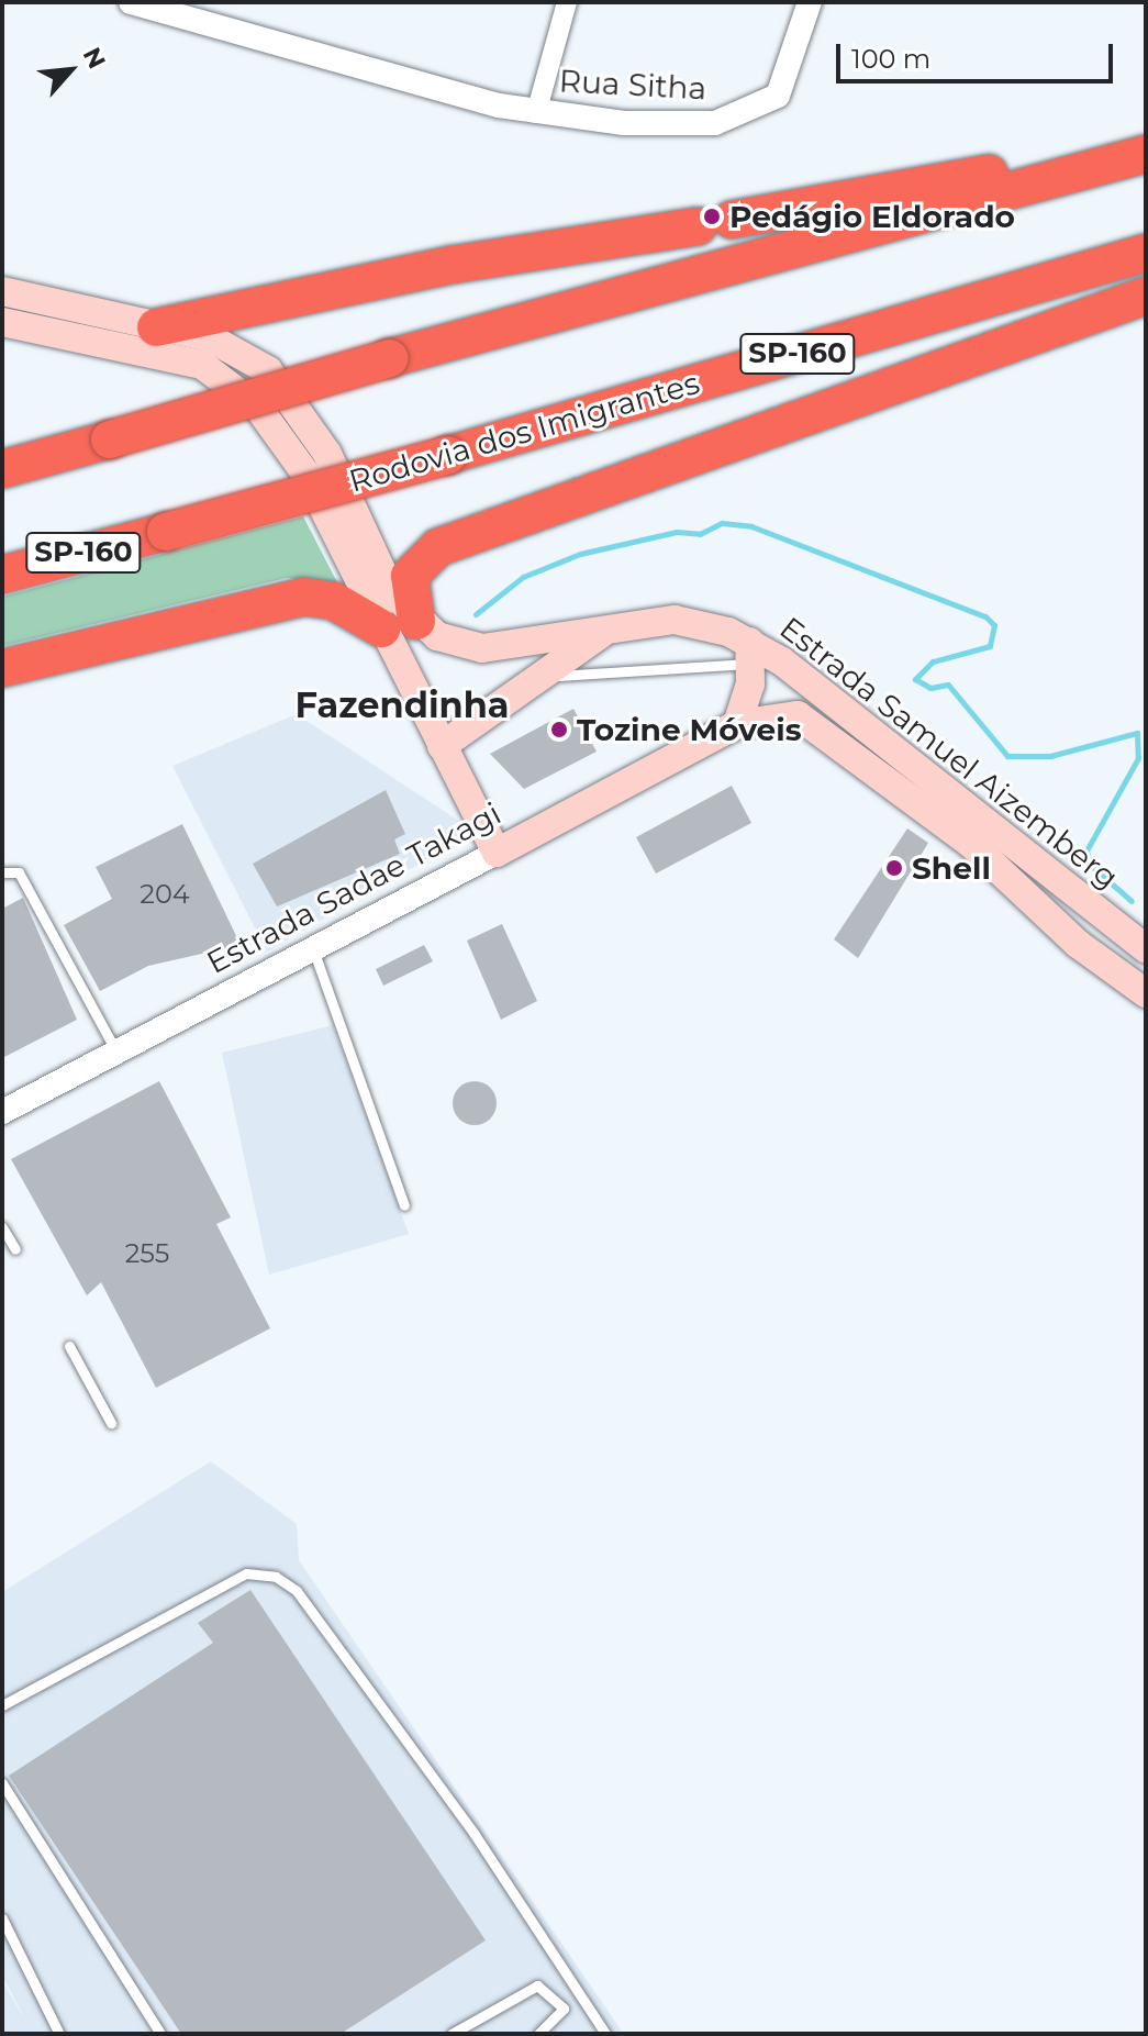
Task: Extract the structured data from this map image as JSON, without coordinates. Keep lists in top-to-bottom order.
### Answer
{
  "streets": {
    "highway": ["SP-160", "Rodovia dos Imigrantes"],
    "main road": ["Estrada Samuel Aizemberg", "Estrada Sadae Takagi"],
    "street": ["Rua Sitha"]
  },
  "crossings": [
    ["Estrada Samuel Aizemberg", "Estrada Sadae Takagi"]
  ],
  "districts": ["Fazendinha"],
  "places": ["Pedágio Eldorado", "Tozine Móveis", "Shell"],
  "house_numbers": ["204", "255"],
  "scale_bar": "100 m",
  "north": "top right"
}
